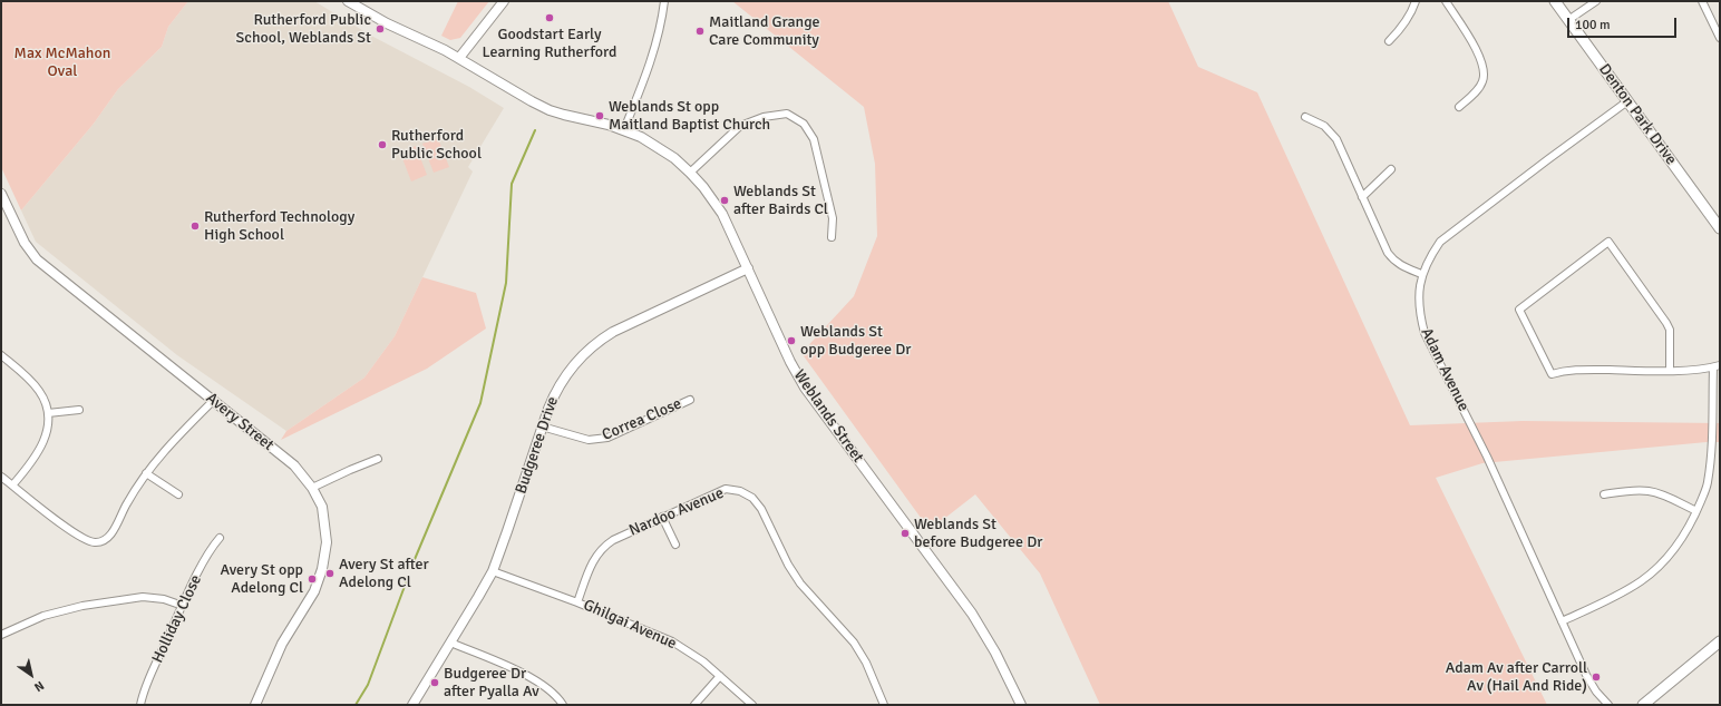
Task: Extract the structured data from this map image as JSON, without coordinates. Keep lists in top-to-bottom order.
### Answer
{
  "streets": {
    "main road": ["Denton Park Drive"],
    "street": [
      "Adam Avenue",
      "Weblands Street",
      "Correa Close",
      "Avery Street",
      "Budgeree Drive",
      "Nardoo Avenue",
      "Holliday Close",
      "Ghilgai Avenue"
    ]
  },
  "crossings": [
    ["Denton Park Drive", "Adam Avenue"],
    ["Weblands Street", "Budgeree Drive"],
    ["Correa Close", "Budgeree Drive"],
    ["Budgeree Drive", "Ghilgai Avenue"],
    ["Nardoo Avenue", "Ghilgai Avenue"]
  ],
  "parks": ["Max McMahon Oval"],
  "places": [
    "Goodstart Early Learning Rutherford",
    "Rutherford Public School, Weblands St",
    "Maitland Grange Care Community",
    "Weblands St opp Maitland Baptist Church",
    "Rutherford Public School",
    "Weblands St after Bairds Cl",
    "Rutherford Technology High School",
    "Weblands St opp Budgeree Dr",
    "Weblands St before Budgeree Dr",
    "Avery St after Adelong Cl",
    "Avery St opp Adelong Cl",
    "Adam Av after Carroll Av (Hail And Ride)",
    "Budgeree Dr after Pyalla Av"
  ],
  "scale_bar": "100 m",
  "north": "bottom right"
}
